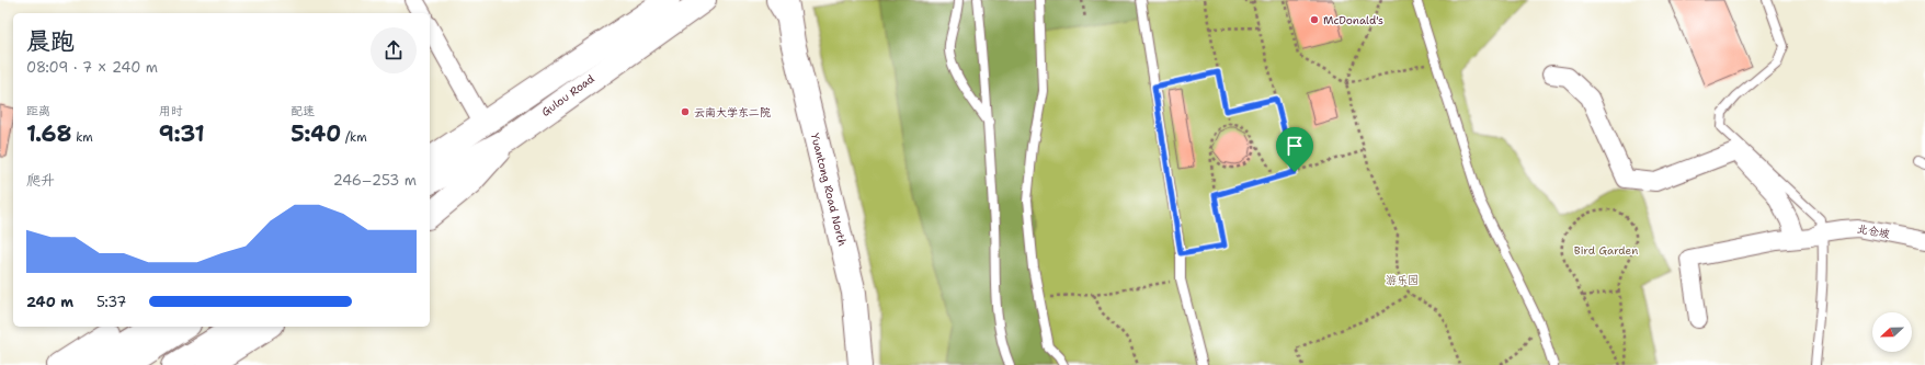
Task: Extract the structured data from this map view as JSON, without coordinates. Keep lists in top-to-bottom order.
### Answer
{
  "streets": {
    "main road": ["Gulou Road", "Yuantong Road North"],
    "street": ["北仓坡"]
  },
  "parks": ["Bird Garden", "游乐园"],
  "places": ["McDonald's", "云南大学东二院"],
  "north": "left",
  "page": {
    "heading": ["晨跑", "08:09 · 7 × 240 m"],
    "stats": [
      ["距离", "1.68 km"],
      ["用时", "9:31"],
      ["配速", "5:40 /km"]
    ],
    "chart": ["爬升", "246–253 m"],
    "list": [
      {
        "name": "240 m",
        "note": "5:37"
      }
    ]
  }
}
